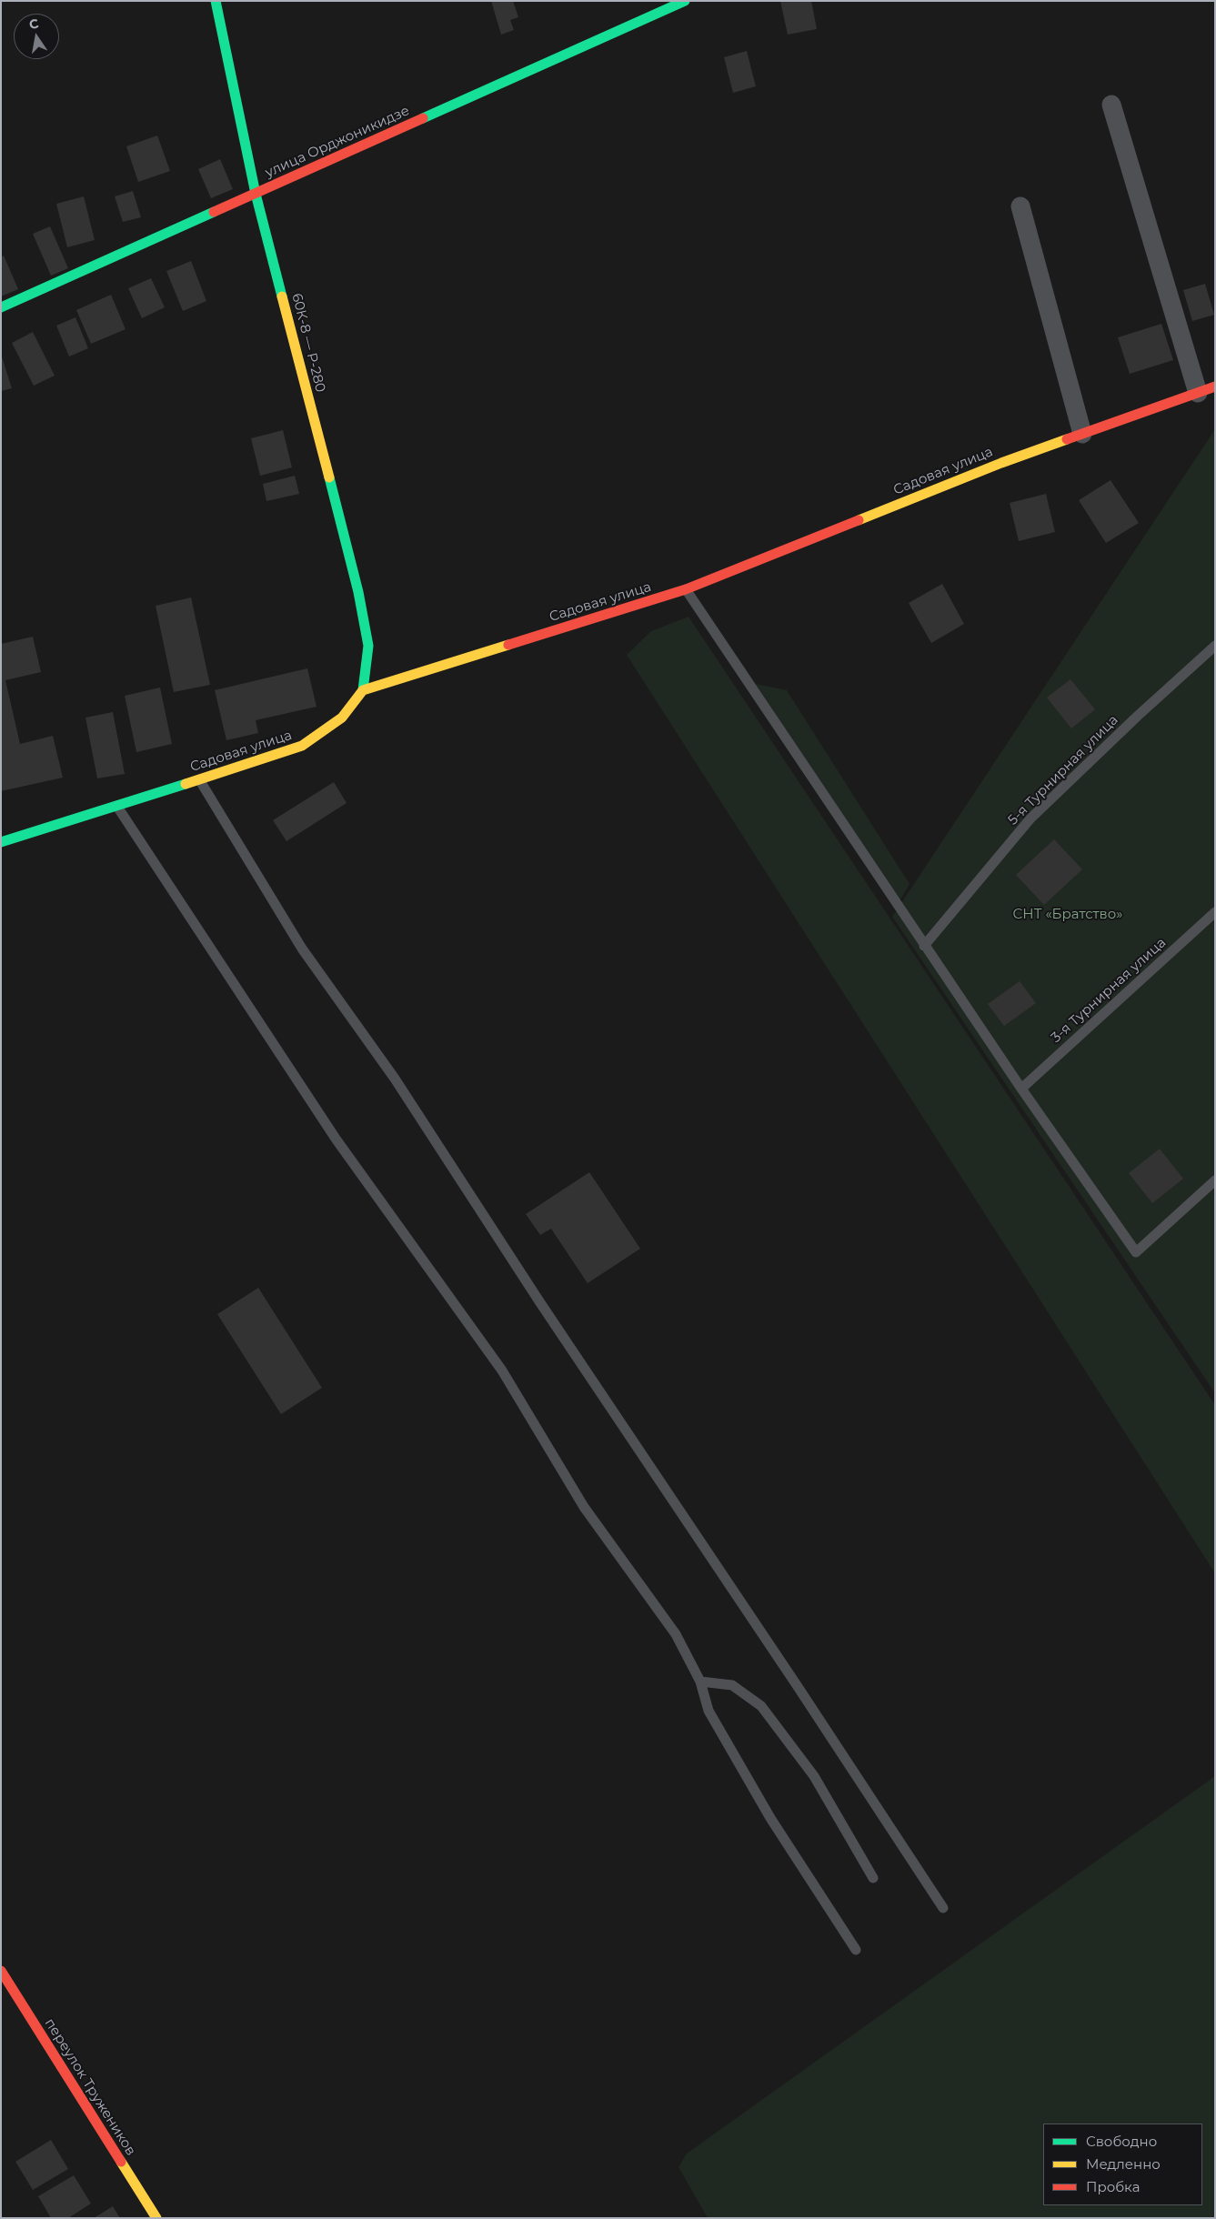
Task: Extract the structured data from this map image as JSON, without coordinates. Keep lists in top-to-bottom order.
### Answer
{
  "streets": {
    "street": [
      "улица Орджоникидзе",
      "60К-8 — Р-280",
      "Садовая улица",
      "переулок Тружеников"
    ],
    "lane": ["5-я Турнирная улица", "3-я Турнирная улица"]
  },
  "crossings": [
    ["улица Орджоникидзе", "60К-8 — Р-280"],
    ["60К-8 — Р-280", "Садовая улица"]
  ],
  "parks": ["СНТ «Братство»"],
  "legend": ["Свободно", "Медленно", "Пробка"],
  "north": "top"
}
